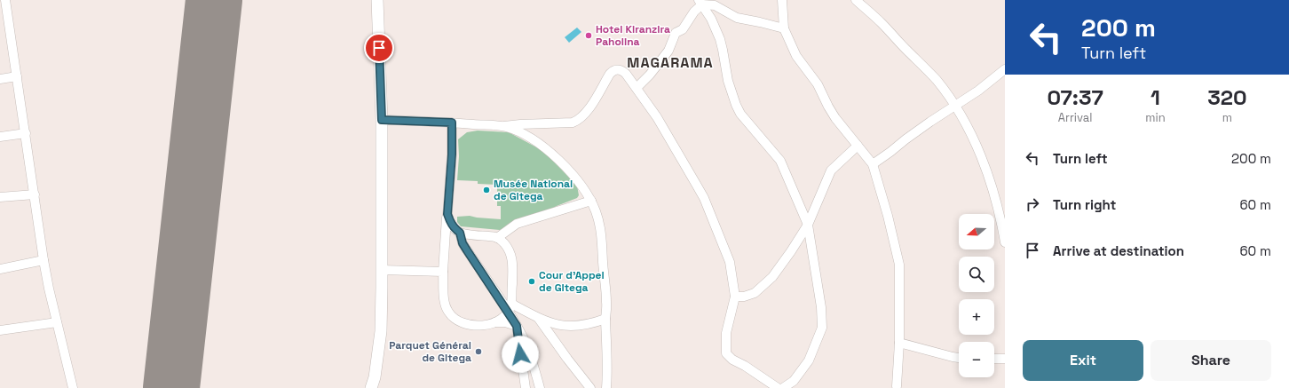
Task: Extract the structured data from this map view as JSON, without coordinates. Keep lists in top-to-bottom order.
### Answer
{
  "districts": ["MAGARAMA"],
  "places": [
    "Hotel Kiranzira Paholina",
    "Musée National de Gitega",
    "Cour d'Appel de Gitega",
    "Parquet Général de Gitega"
  ],
  "north": "left",
  "page": {
    "turn": ["200 m", "Turn left"],
    "eta": [
      "07:37",
      "Arrival",
      "1",
      "min",
      "320",
      "m"
    ],
    "list": [
      {
        "name": "Turn left",
        "value": "200 m"
      },
      {
        "name": "Turn right",
        "value": "60 m"
      },
      {
        "name": "Arrive at destination",
        "value": "60 m"
      }
    ],
    "map_buttons": ["+", "−"],
    "buttons": ["Exit", "Share"]
  }
}
